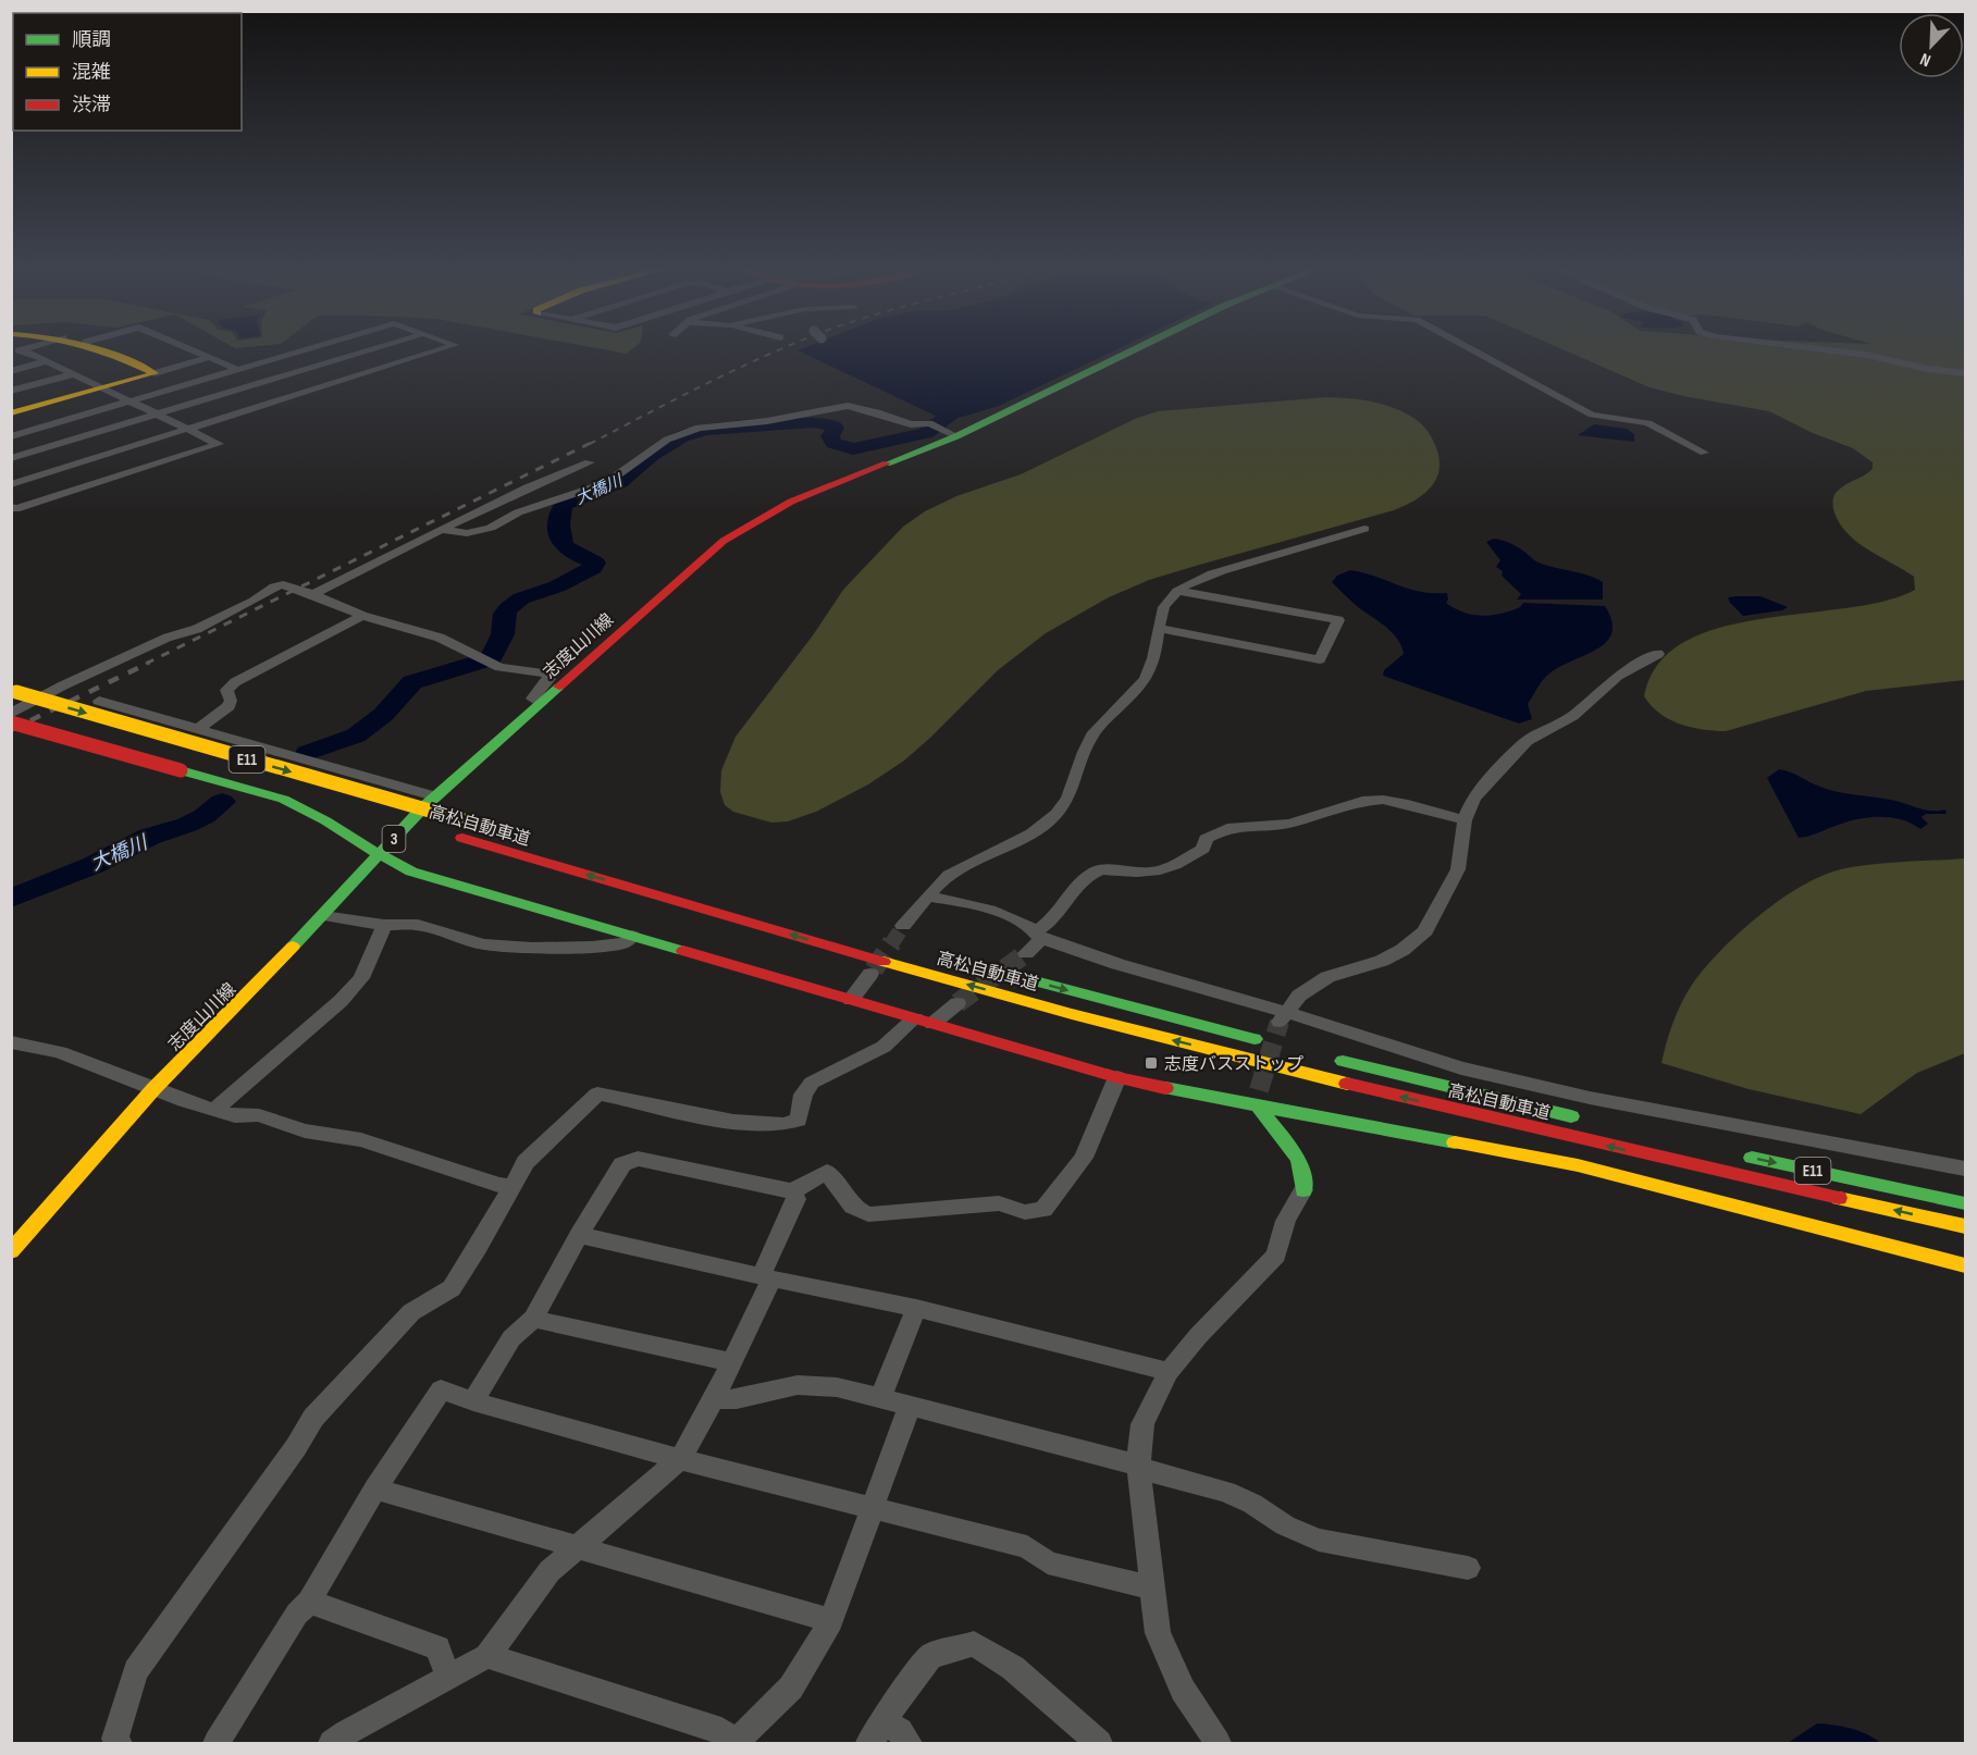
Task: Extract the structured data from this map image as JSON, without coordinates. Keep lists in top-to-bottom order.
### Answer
{
  "streets": {
    "main road": [
      "志度山川線",
      "E11",
      "高松自動車道",
      "3"
    ]
  },
  "water": ["大橋川"],
  "places": {
    "transit": ["志度バスストップ"]
  },
  "legend": ["順調", "混雑", "渋滞"],
  "north": "bottom left"
}
